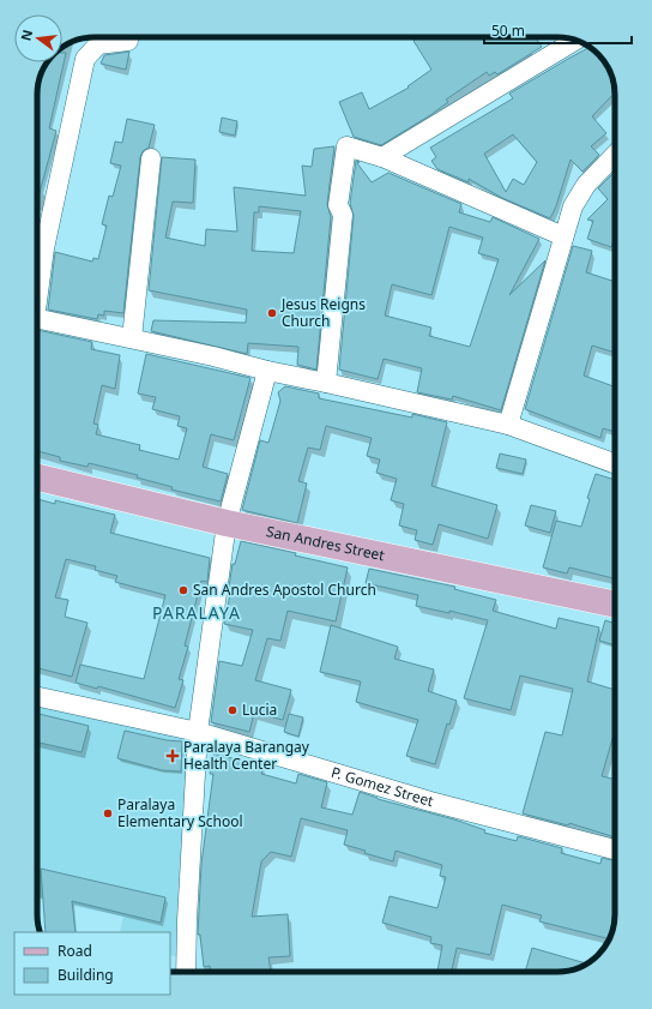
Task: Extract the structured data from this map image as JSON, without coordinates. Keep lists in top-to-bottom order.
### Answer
{
  "streets": {
    "main road": ["San Andres Street"],
    "street": ["P. Gomez Street"]
  },
  "districts": ["PARALAYA"],
  "places": {
    "other": [
      "Jesus Reigns Church",
      "San Andres Apostol Church",
      "Lucia",
      "Paralaya Elementary School"
    ],
    "health": ["Paralaya Barangay Health Center"]
  },
  "legend": ["Road", "Building"],
  "scale_bar": "50 m",
  "north": "left"
}
